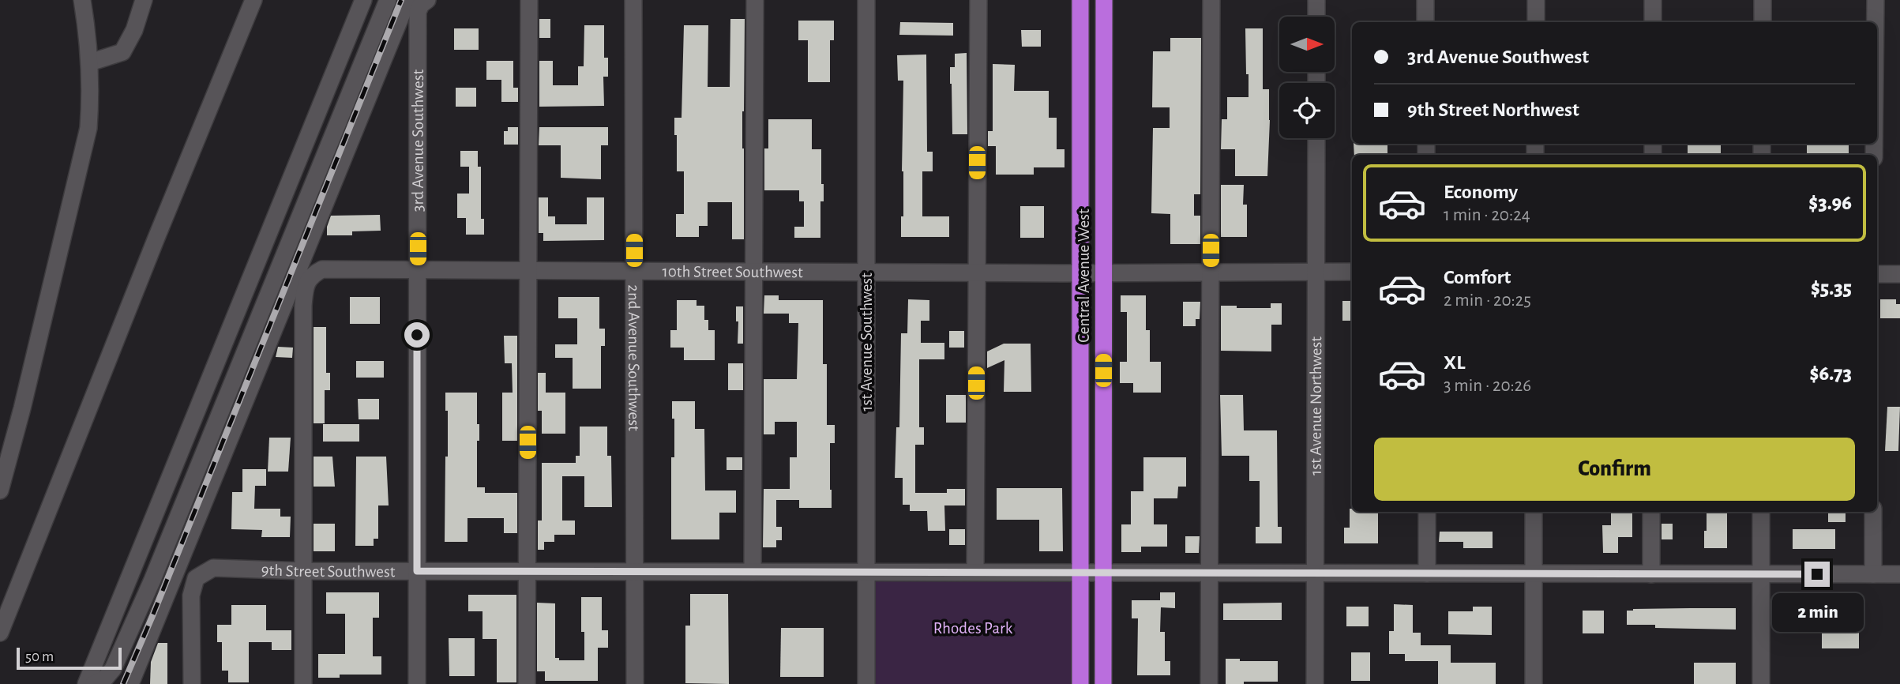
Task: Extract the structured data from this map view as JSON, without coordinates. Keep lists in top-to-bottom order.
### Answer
{
  "streets": {
    "highway": ["Central Avenue West"],
    "street": [
      "3rd Avenue Southwest",
      "10th Street Southwest",
      "1st Avenue Southwest",
      "2nd Avenue Southwest",
      "1st Avenue Northwest",
      "9th Street Southwest"
    ]
  },
  "crossings": [
    ["3rd Avenue Southwest", "10th Street Southwest"],
    ["3rd Avenue Southwest", "9th Street Southwest"],
    ["10th Street Southwest", "Central Avenue West"],
    ["10th Street Southwest", "1st Avenue Southwest"],
    ["10th Street Southwest", "2nd Avenue Southwest"],
    ["10th Street Southwest", "1st Avenue Northwest"],
    ["10th Street Southwest", "9th Street Southwest"],
    ["Central Avenue West", "9th Street Southwest"],
    ["1st Avenue Southwest", "9th Street Southwest"],
    ["2nd Avenue Southwest", "9th Street Southwest"],
    ["1st Avenue Northwest", "9th Street Southwest"]
  ],
  "parks": ["Rhodes Park"],
  "scale_bar": "50 m",
  "north": "right",
  "page": {
    "banner": ["3rd Avenue Southwest", "9th Street Northwest"],
    "list": [
      {
        "name": "Economy",
        "note": "1 min · 20:24",
        "value": "$3.96"
      },
      {
        "name": "Comfort",
        "note": "2 min · 20:25",
        "value": "$5.35"
      },
      {
        "name": "XL",
        "note": "3 min · 20:26",
        "value": "$6.73"
      }
    ],
    "buttons": "Confirm",
    "bubble": "2 min",
    "scale": "50 m"
  }
}
